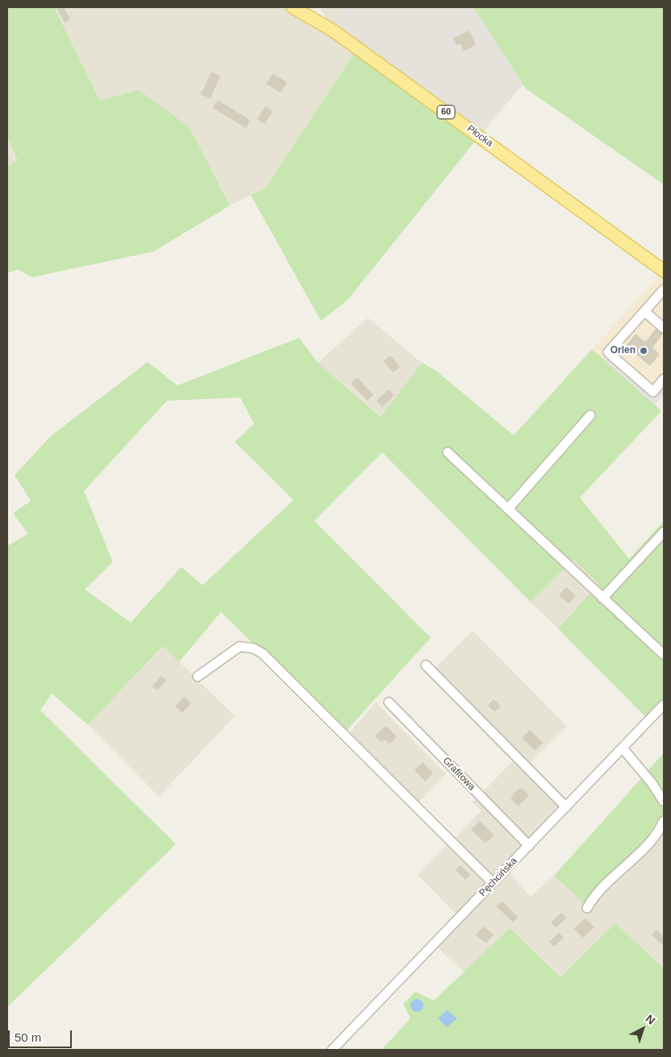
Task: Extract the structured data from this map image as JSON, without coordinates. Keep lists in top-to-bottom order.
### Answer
{
  "streets": {
    "main road": ["60", "Płocka"],
    "street": ["Grafitowa", "Pęchcińska"]
  },
  "crossings": [
    ["Grafitowa", "Pęchcińska"]
  ],
  "places": ["Orlen"],
  "scale_bar": "50 m",
  "north": "top right"
}
